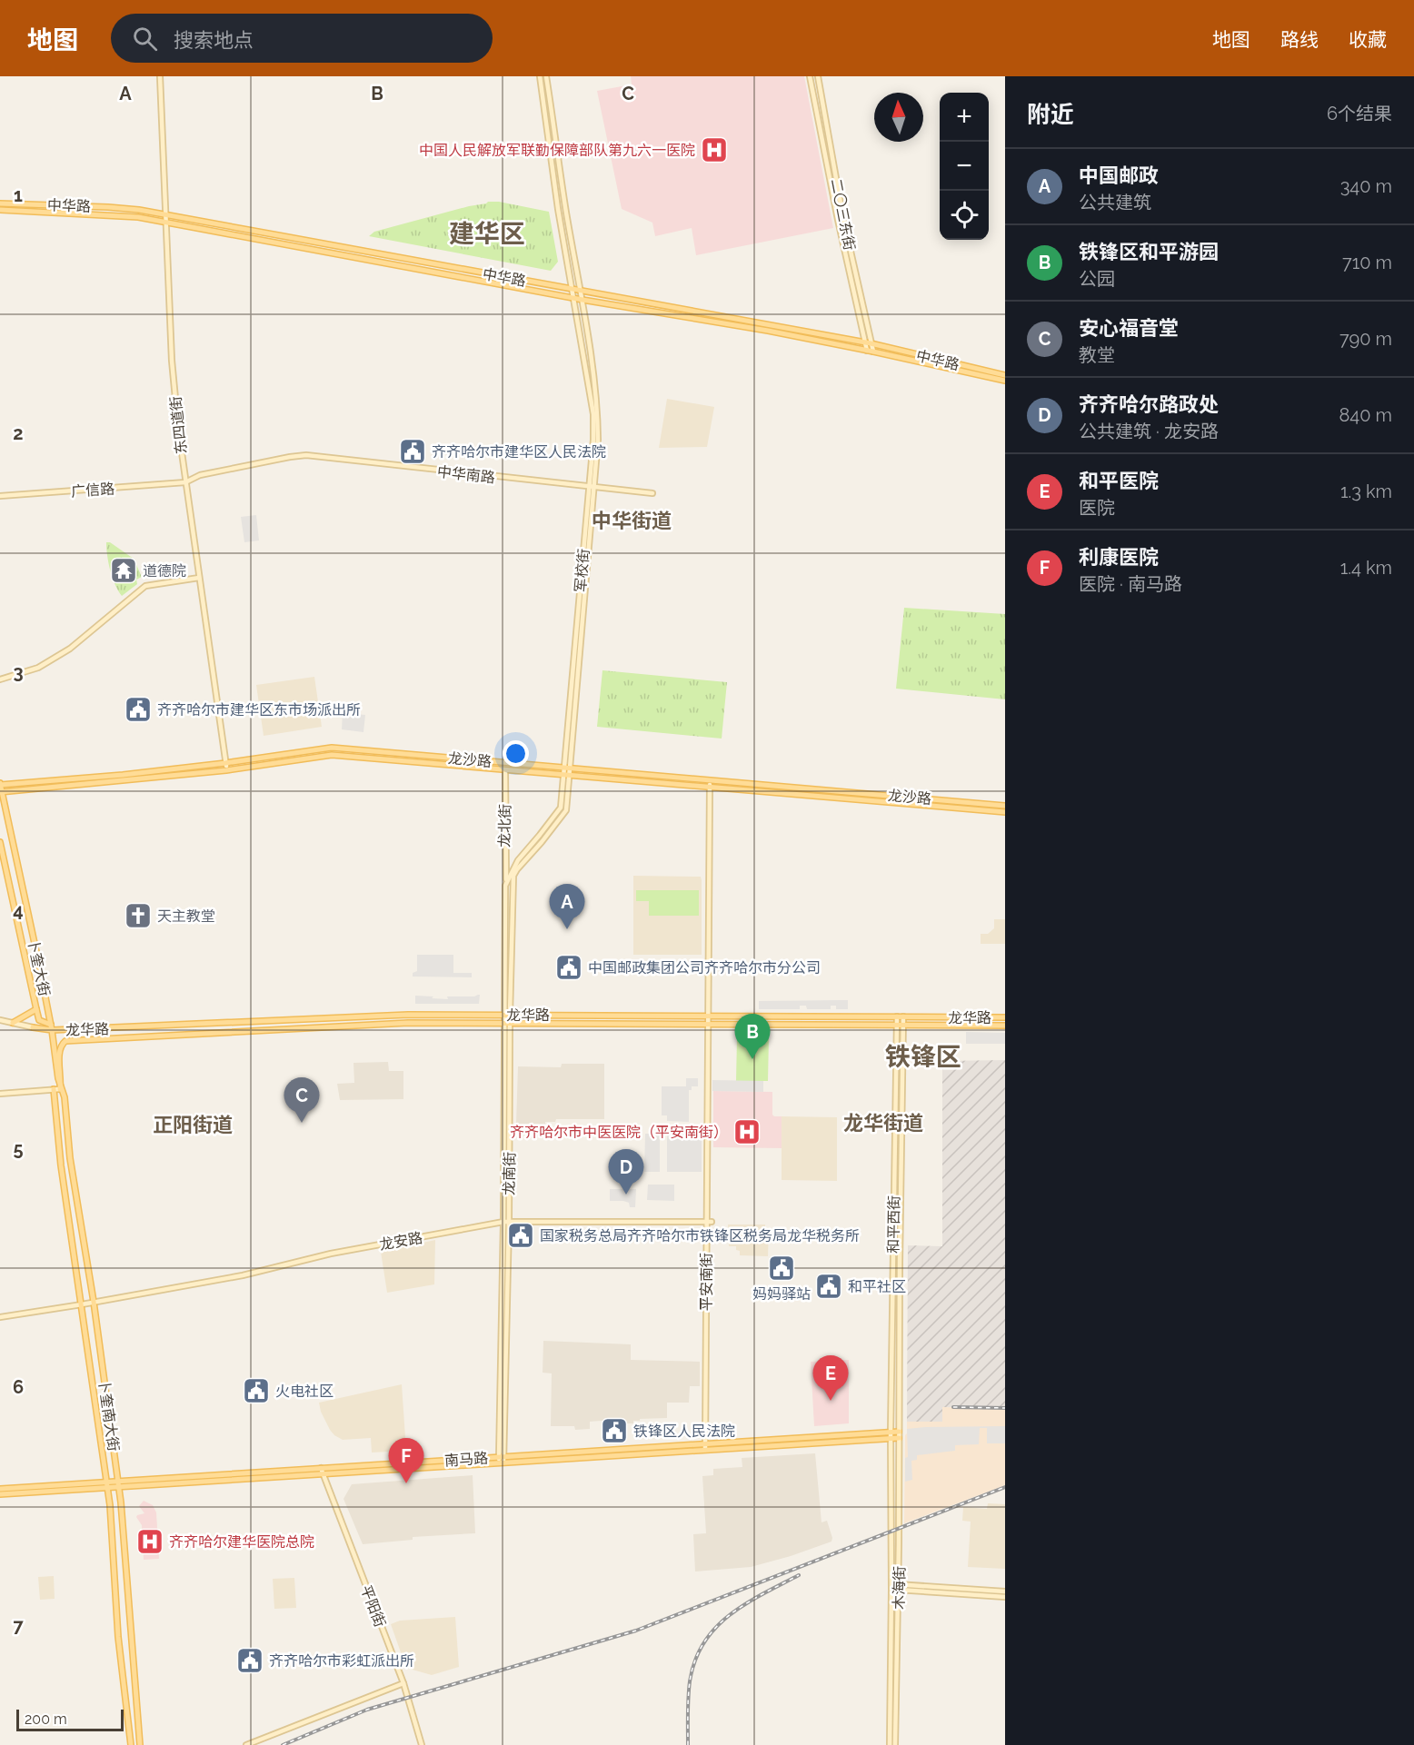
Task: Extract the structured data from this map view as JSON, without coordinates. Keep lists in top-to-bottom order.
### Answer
{
  "streets": {
    "main road": [
      "中华路",
      "二〇三东街",
      "东四道街",
      "中华南路",
      "广信路",
      "军校街",
      "龙沙路",
      "龙北街",
      "卜奎大街",
      "龙华路",
      "龙南街",
      "和平西街",
      "龙安路",
      "平安南街",
      "卜奎南大街",
      "南马路",
      "木海街",
      "平阳街"
    ]
  },
  "crossings": [
    ["中华路", "二〇三东街"],
    ["中华路", "东四道街"],
    ["中华路", "军校街"],
    ["东四道街", "中华南路"],
    ["东四道街", "广信路"],
    ["东四道街", "龙沙路"],
    ["中华南路", "广信路"],
    ["中华南路", "军校街"],
    ["军校街", "龙沙路"],
    ["军校街", "龙北街"],
    ["军校街", "龙南街"],
    ["龙沙路", "龙北街"],
    ["龙沙路", "卜奎大街"],
    ["龙沙路", "平安南街"],
    ["龙北街", "龙南街"],
    ["卜奎大街", "龙华路"],
    ["龙华路", "龙南街"],
    ["龙华路", "和平西街"],
    ["龙华路", "平安南街"],
    ["龙华路", "卜奎南大街"],
    ["龙南街", "龙安路"],
    ["龙南街", "南马路"],
    ["和平西街", "南马路"],
    ["和平西街", "木海街"],
    ["龙安路", "平安南街"],
    ["龙安路", "卜奎南大街"],
    ["平安南街", "南马路"],
    ["卜奎南大街", "南马路"],
    ["南马路", "木海街"],
    ["南马路", "平阳街"]
  ],
  "districts": [
    "建华区",
    "中华街道",
    "铁锋区",
    "龙华街道",
    "正阳街道"
  ],
  "places": {
    "hospital": ["中国人民解放军联勤保障部队第九六一医院", "齐齐哈尔市中医医院（平安南街）", "齐齐哈尔建华医院总院"],
    "public building": [
      "齐齐哈尔市建华区人民法院",
      "齐齐哈尔市建华区东市场派出所",
      "中国邮政集团公司齐齐哈尔市分公司",
      "国家税务总局齐齐哈尔市铁锋区税务局龙华税务所",
      "妈妈驿站",
      "和平社区",
      "火电社区",
      "铁锋区人民法院",
      "齐齐哈尔市彩虹派出所"
    ],
    "temple": ["道德院"],
    "church": ["天主教堂"]
  },
  "scale_bar": "200 m",
  "north": "top",
  "page": {
    "header": "地图",
    "search": "搜索地点",
    "nav": ["地图", "路线", "收藏"],
    "heading": ["附近", "6个结果"],
    "map_buttons": ["+", "−"],
    "list": [
      {
        "mark": "A",
        "name": "中国邮政",
        "note": "公共建筑",
        "value": "340 m"
      },
      {
        "mark": "B",
        "name": "铁锋区和平游园",
        "note": "公园",
        "value": "710 m"
      },
      {
        "mark": "C",
        "name": "安心福音堂",
        "note": "教堂",
        "value": "790 m"
      },
      {
        "mark": "D",
        "name": "齐齐哈尔路政处",
        "note": "公共建筑 · 龙安路",
        "value": "840 m"
      },
      {
        "mark": "E",
        "name": "和平医院",
        "note": "医院",
        "value": "1.3 km"
      },
      {
        "mark": "F",
        "name": "利康医院",
        "note": "医院 · 南马路",
        "value": "1.4 km"
      }
    ],
    "pins": [
      "A",
      "B",
      "C",
      "D",
      "E",
      "F"
    ],
    "scale": "200 m"
  },
  "grid": {
    "columns": ["A", "B", "C"],
    "rows": [
      "1",
      "2",
      "3",
      "4",
      "5",
      "6",
      "7"
    ]
  }
}
